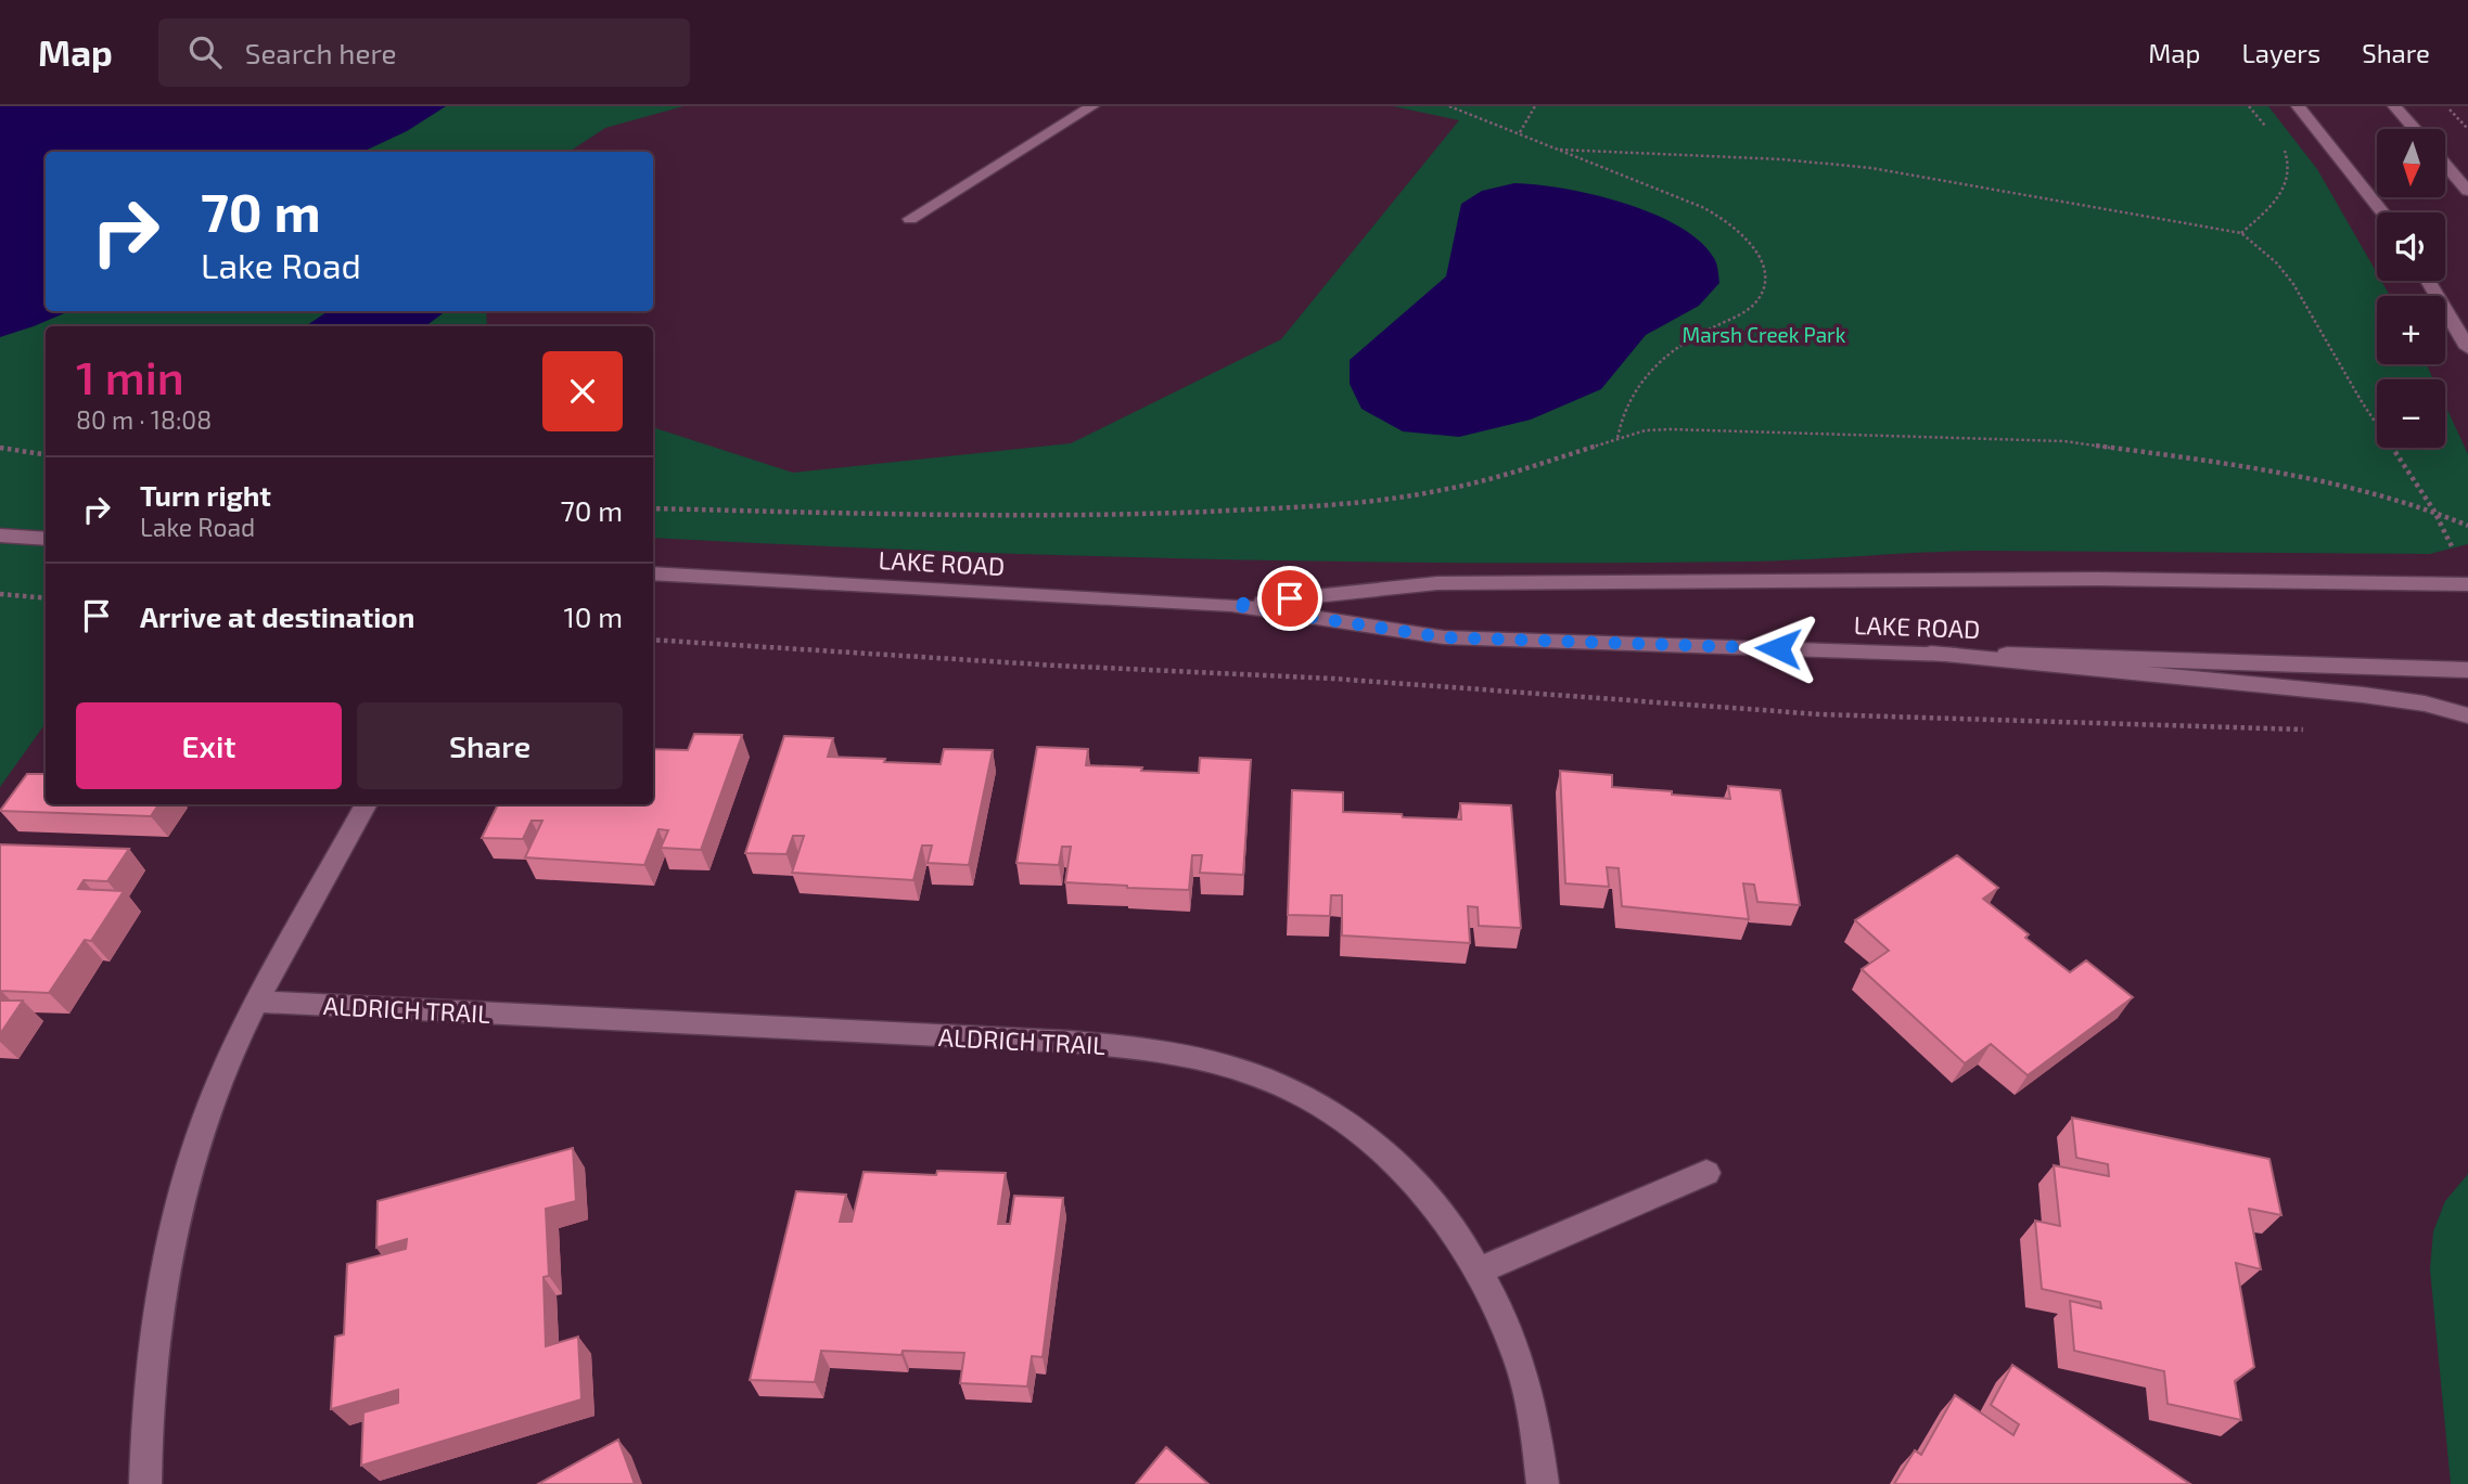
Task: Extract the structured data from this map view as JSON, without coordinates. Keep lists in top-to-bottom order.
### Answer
{
  "streets": {
    "street": ["LAKE ROAD", "ALDRICH TRAIL"]
  },
  "parks": ["Marsh Creek Park"],
  "north": "bottom",
  "page": {
    "header": "Map",
    "search": "Search here",
    "nav": ["Map", "Layers", "Share"],
    "map_buttons": ["+", "−"],
    "turn": ["70 m", "Lake Road"],
    "heading": ["1 min", "80 m · 18:08"],
    "list": [
      {
        "name": "Turn right",
        "note": "Lake Road",
        "value": "70 m"
      },
      {
        "name": "Arrive at destination",
        "value": "10 m"
      }
    ],
    "buttons": ["Exit", "Share"]
  }
}
